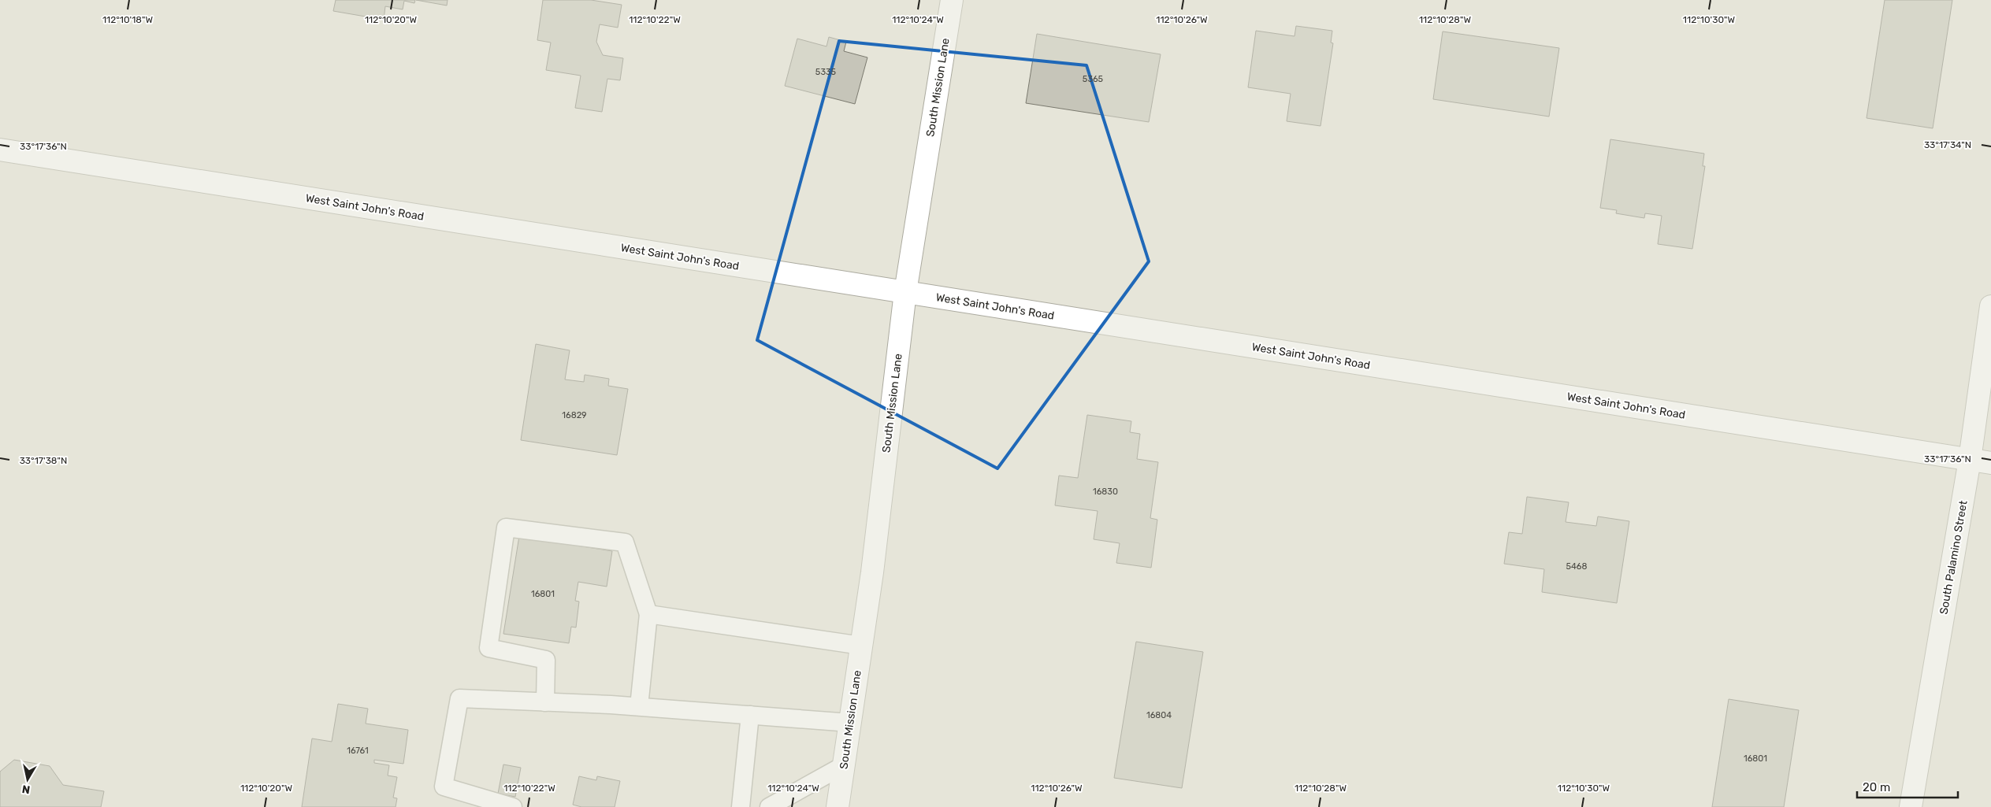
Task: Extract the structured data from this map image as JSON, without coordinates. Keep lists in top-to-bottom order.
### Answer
{
  "streets": {
    "street": ["South Mission Lane", "West Saint John's Road", "South Palamino Street"]
  },
  "crossings": [
    ["South Mission Lane", "West Saint John's Road"],
    ["West Saint John's Road", "South Palamino Street"]
  ],
  "house_numbers": [
    "5335",
    "5365",
    "16829",
    "16830",
    "5468",
    "16801",
    "16804",
    "16761",
    "16801"
  ],
  "scale_bar": "20 m",
  "north": "bottom",
  "coordinates": [
    "112°10'18\"W",
    "112°10'20\"W",
    "112°10'22\"W",
    "112°10'24\"W",
    "112°10'26\"W",
    "112°10'28\"W",
    "112°10'30\"W",
    "33°17'34\"N",
    "33°17'36\"N",
    "33°17'38\"N"
  ]
}
